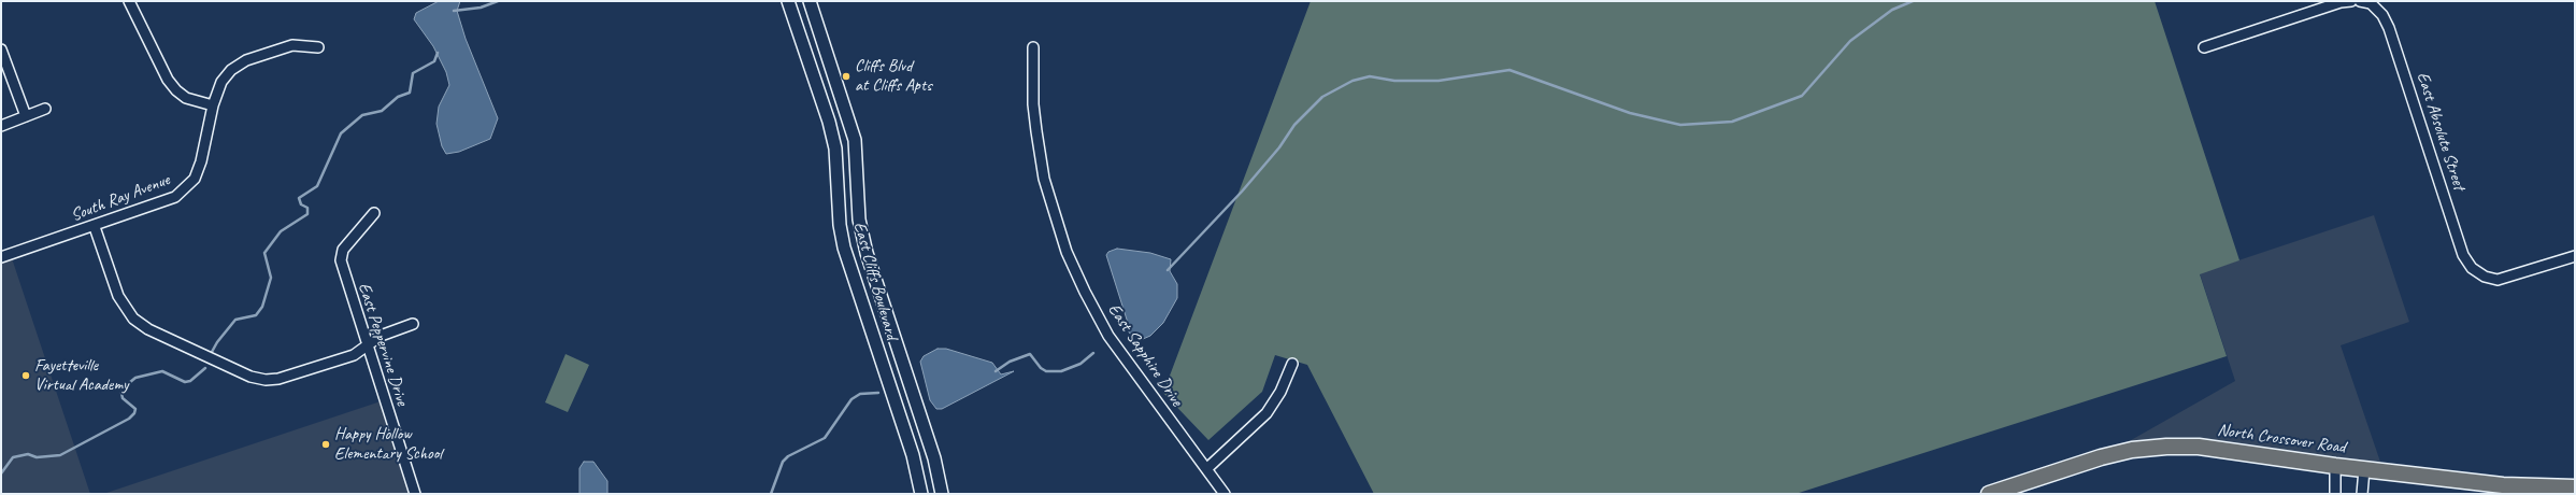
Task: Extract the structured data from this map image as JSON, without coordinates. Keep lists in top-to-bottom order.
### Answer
{
  "streets": {
    "main road": ["North Crossover Road"],
    "street": [
      "East Absolute Street",
      "South Ray Avenue",
      "East Cliffs Boulevard",
      "East Peppervine Drive",
      "East Sapphire Drive"
    ]
  },
  "places": ["Cliffs Blvd at Cliffs Apts", "Fayetteville Virtual Academy", "Happy Hollow Elementary School"]
}
